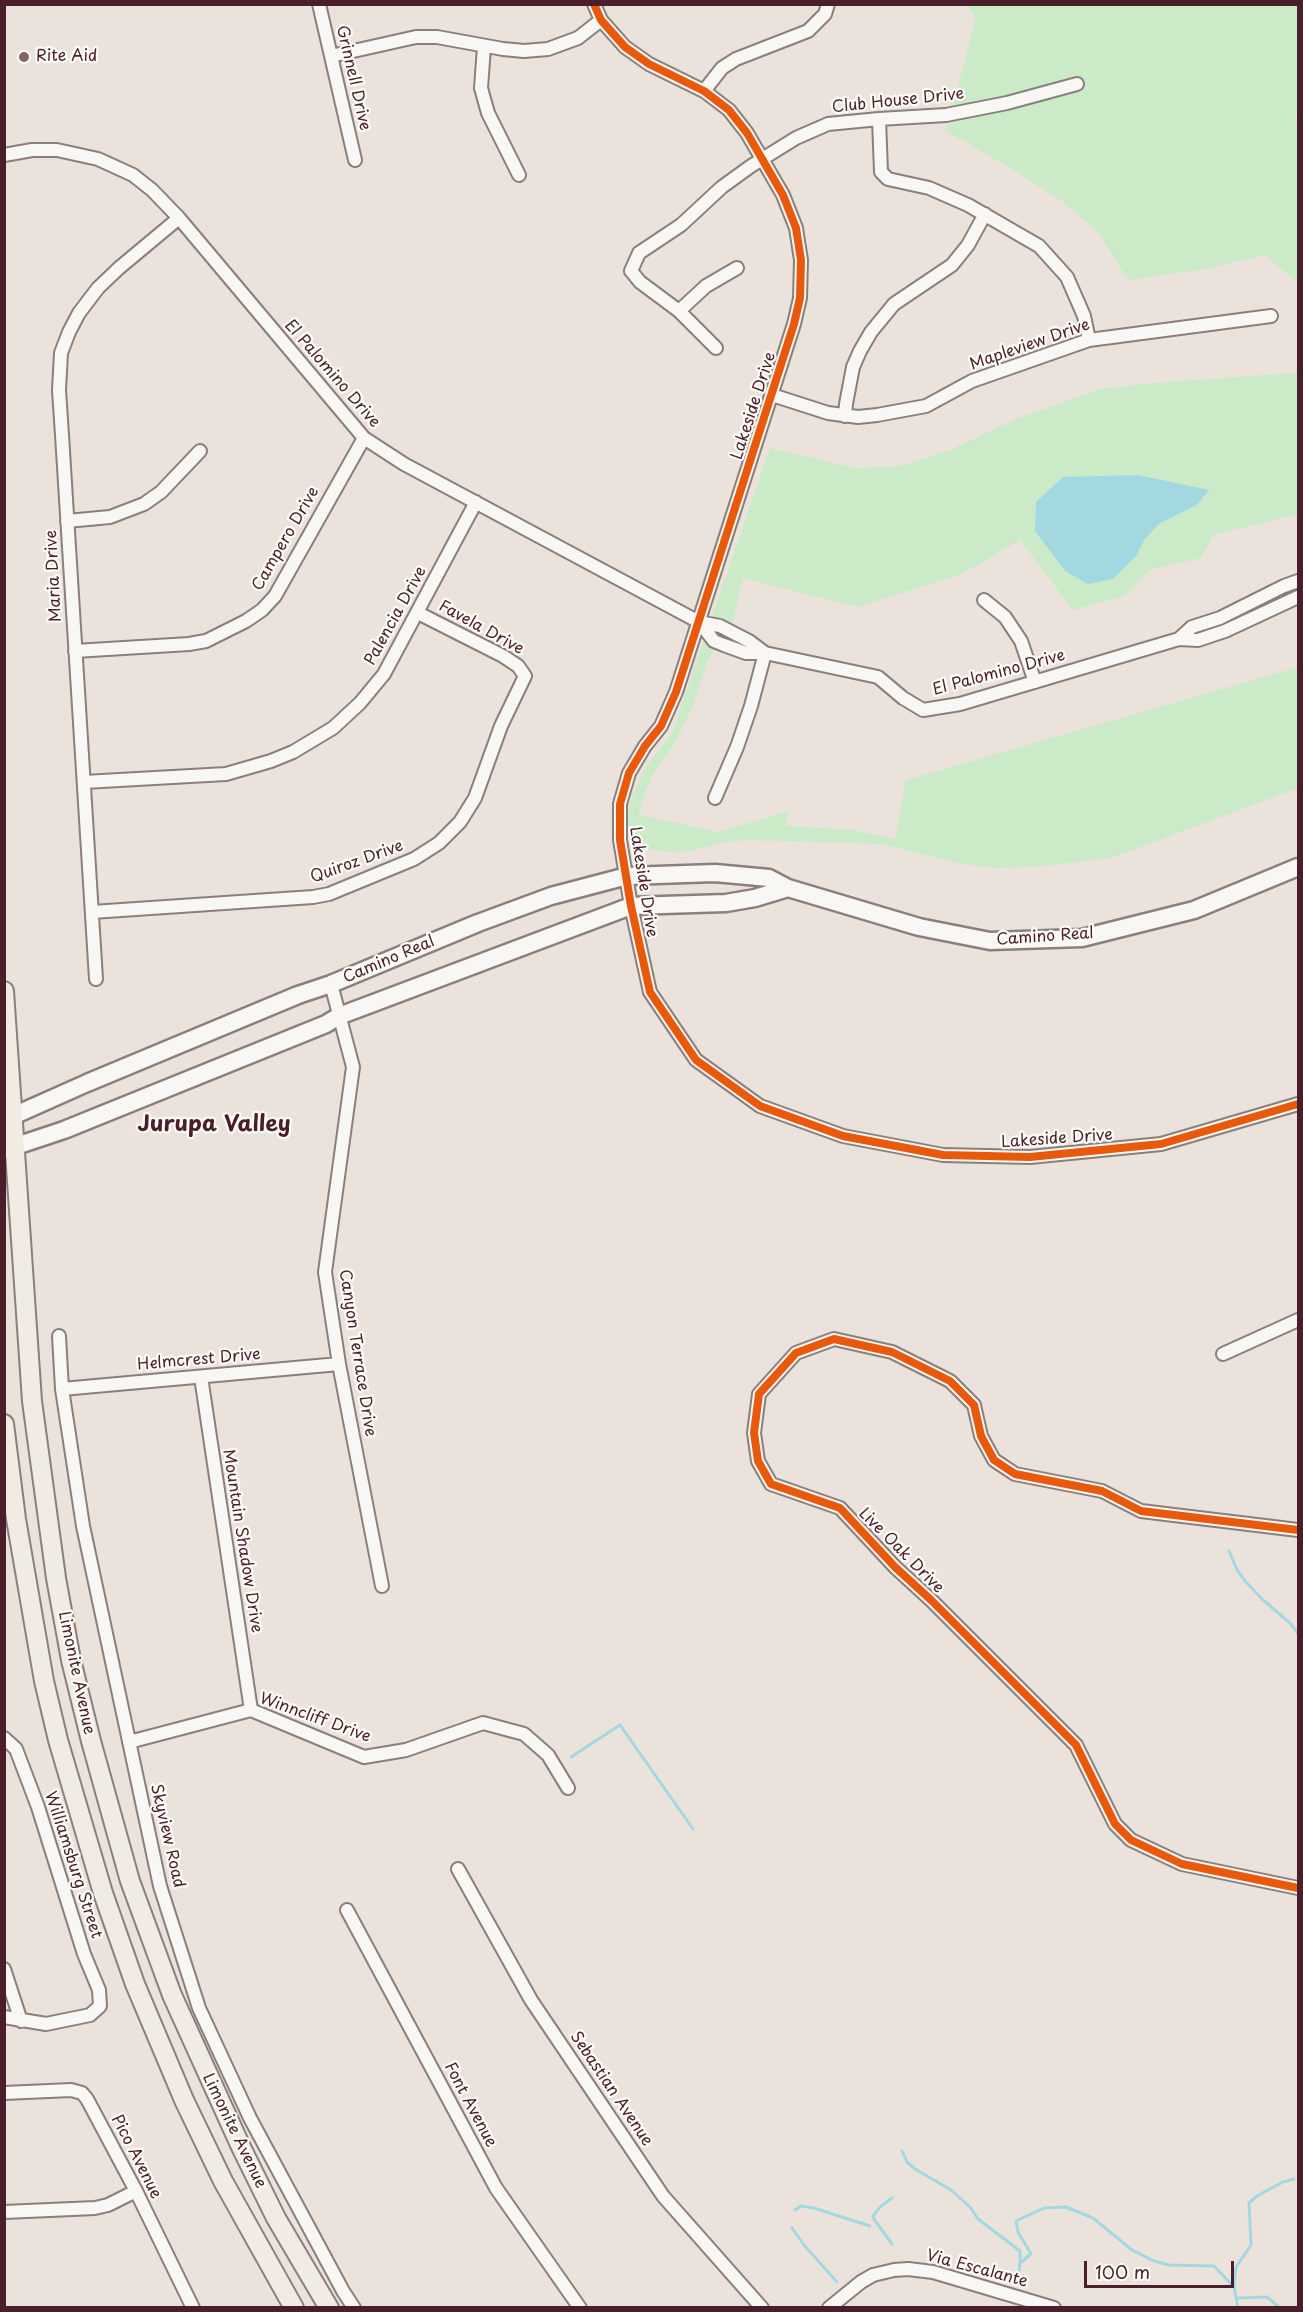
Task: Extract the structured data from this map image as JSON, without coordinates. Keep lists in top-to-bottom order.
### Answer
{
  "streets": {
    "main road": ["Camino Real", "Limonite Avenue"],
    "street": [
      "Grinnell Drive",
      "Club House Drive",
      "Mapleview Drive",
      "El Palomino Drive",
      "Lakeside Drive",
      "Campero Drive",
      "Maria Drive",
      "Palencia Drive",
      "Favela Drive",
      "Quiroz Drive",
      "Canyon Terrace Drive",
      "Helmcrest Drive",
      "Mountain Shadow Drive",
      "Live Oak Drive",
      "Winncliff Drive",
      "Skyview Road",
      "Williamsburg Street",
      "Sebastian Avenue",
      "Font Avenue",
      "Pico Avenue",
      "Via Escalante"
    ]
  },
  "crossings": [
    ["Club House Drive", "Lakeside Drive"],
    ["Mapleview Drive", "Lakeside Drive"],
    ["El Palomino Drive", "Lakeside Drive"],
    ["El Palomino Drive", "Campero Drive"],
    ["El Palomino Drive", "Maria Drive"],
    ["El Palomino Drive", "Palencia Drive"],
    ["Lakeside Drive", "Camino Real"],
    ["Campero Drive", "Maria Drive"],
    ["Maria Drive", "Palencia Drive"],
    ["Maria Drive", "Quiroz Drive"],
    ["Palencia Drive", "Favela Drive"],
    ["Favela Drive", "Quiroz Drive"],
    ["Camino Real", "Canyon Terrace Drive"],
    ["Camino Real", "Limonite Avenue"],
    ["Canyon Terrace Drive", "Helmcrest Drive"],
    ["Helmcrest Drive", "Mountain Shadow Drive"],
    ["Helmcrest Drive", "Skyview Road"],
    ["Mountain Shadow Drive", "Winncliff Drive"],
    ["Winncliff Drive", "Skyview Road"]
  ],
  "districts": ["Jurupa Valley"],
  "places": ["Rite Aid"],
  "scale_bar": "100 m"
}
